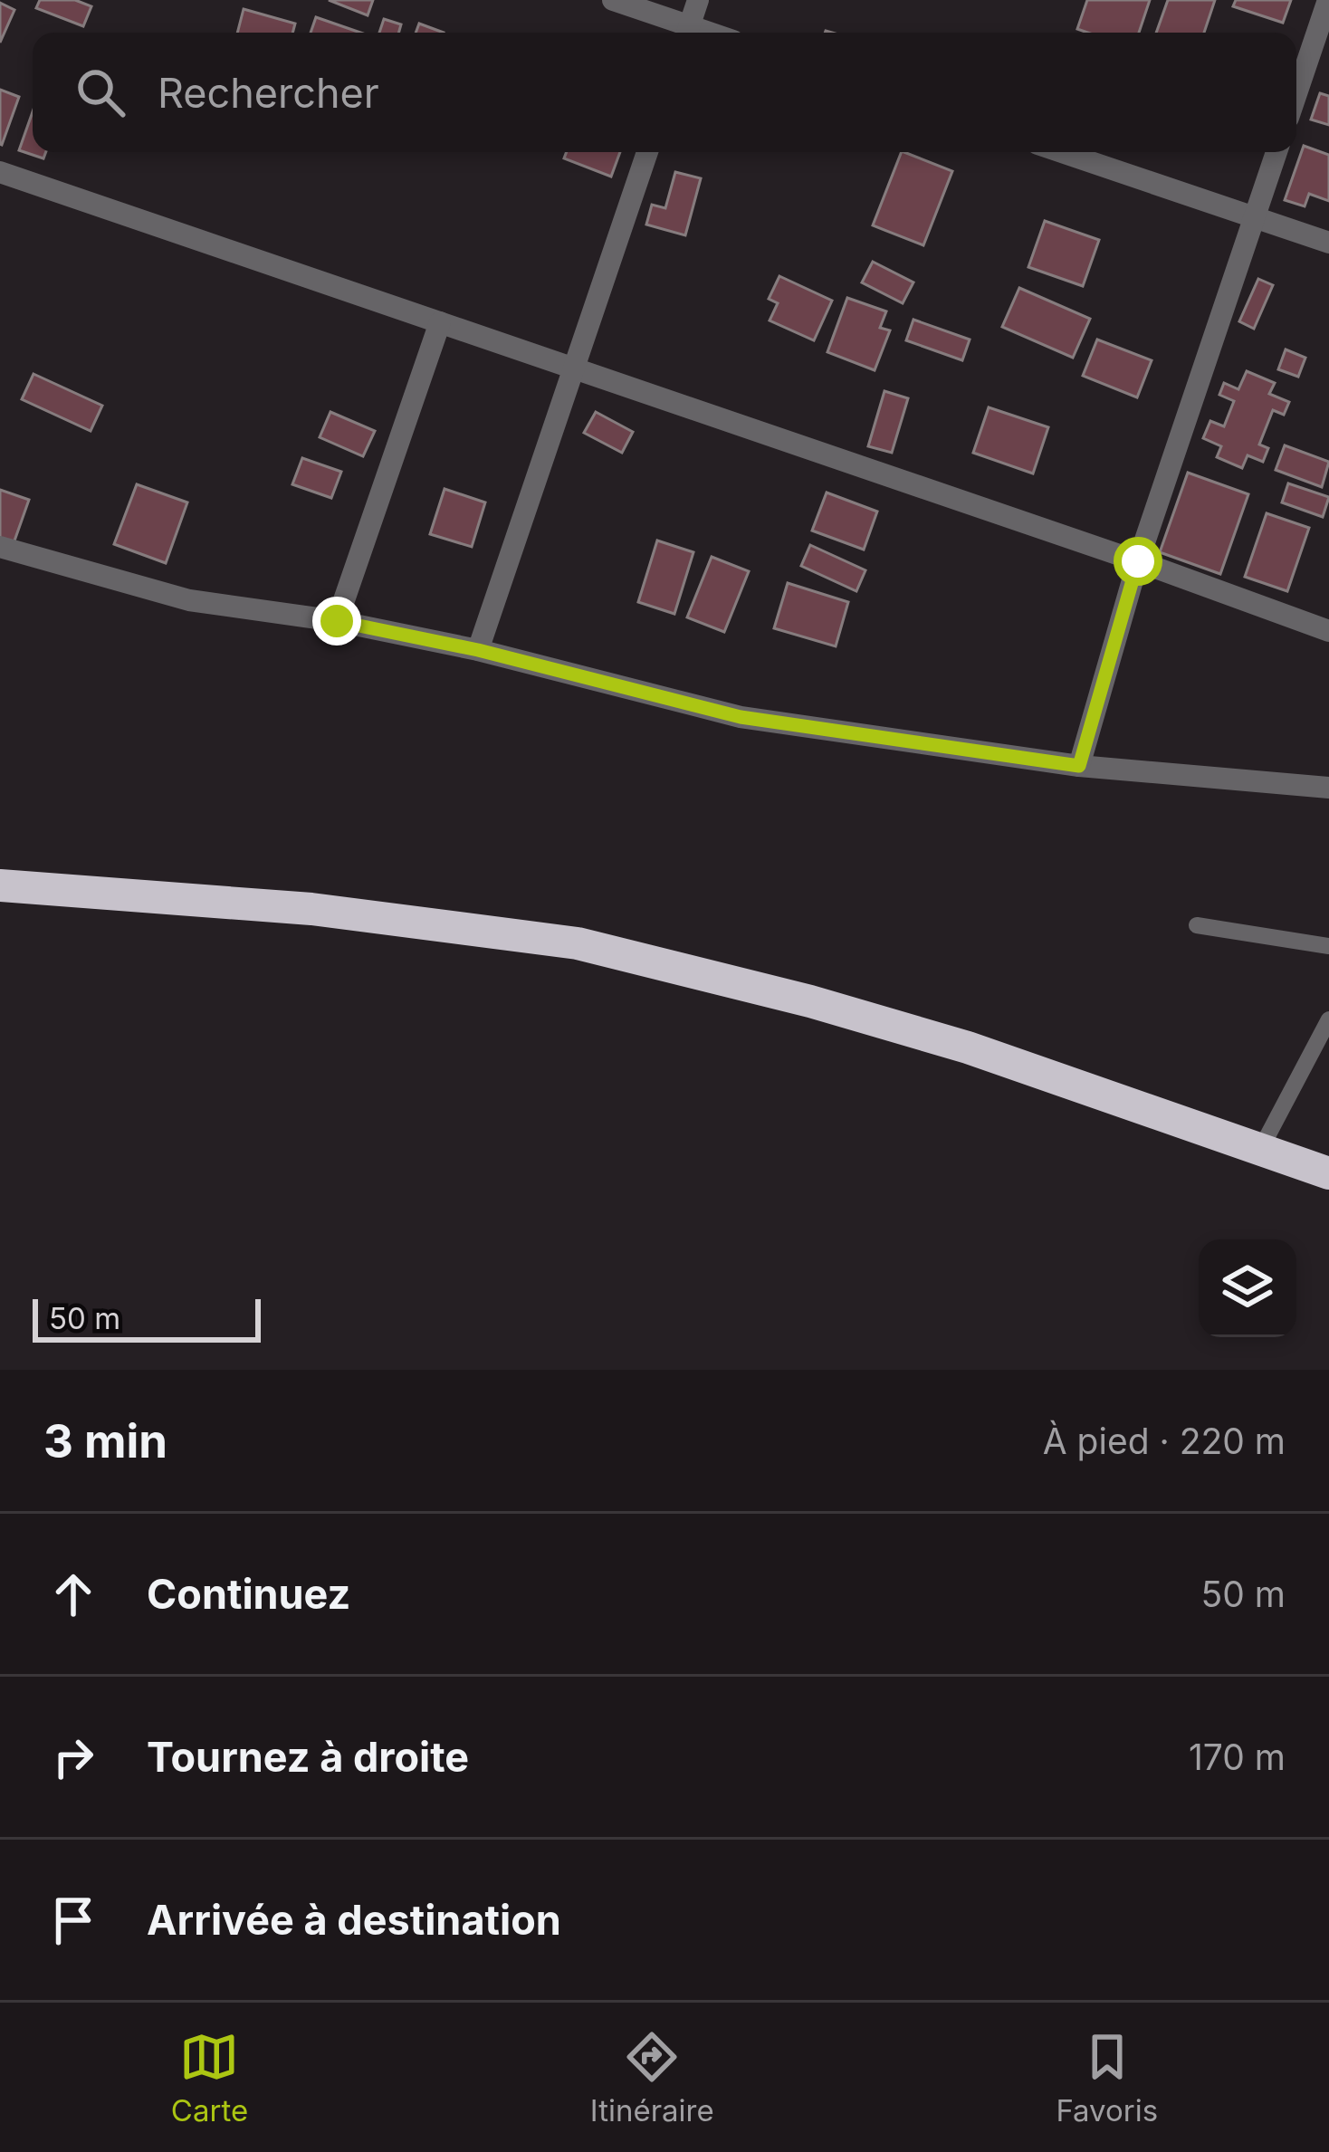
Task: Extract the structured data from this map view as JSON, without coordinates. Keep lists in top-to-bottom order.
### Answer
{
  "scale_bar": "50 m",
  "page": {
    "search": "Rechercher",
    "scale": "50 m",
    "heading": ["3 min", "À pied · 220 m"],
    "list": [
      ["Continuez", "50 m"],
      ["Tournez à droite", "170 m"],
      "Arrivée à destination"
    ],
    "nav": ["Carte", "Itinéraire", "Favoris"]
  }
}
